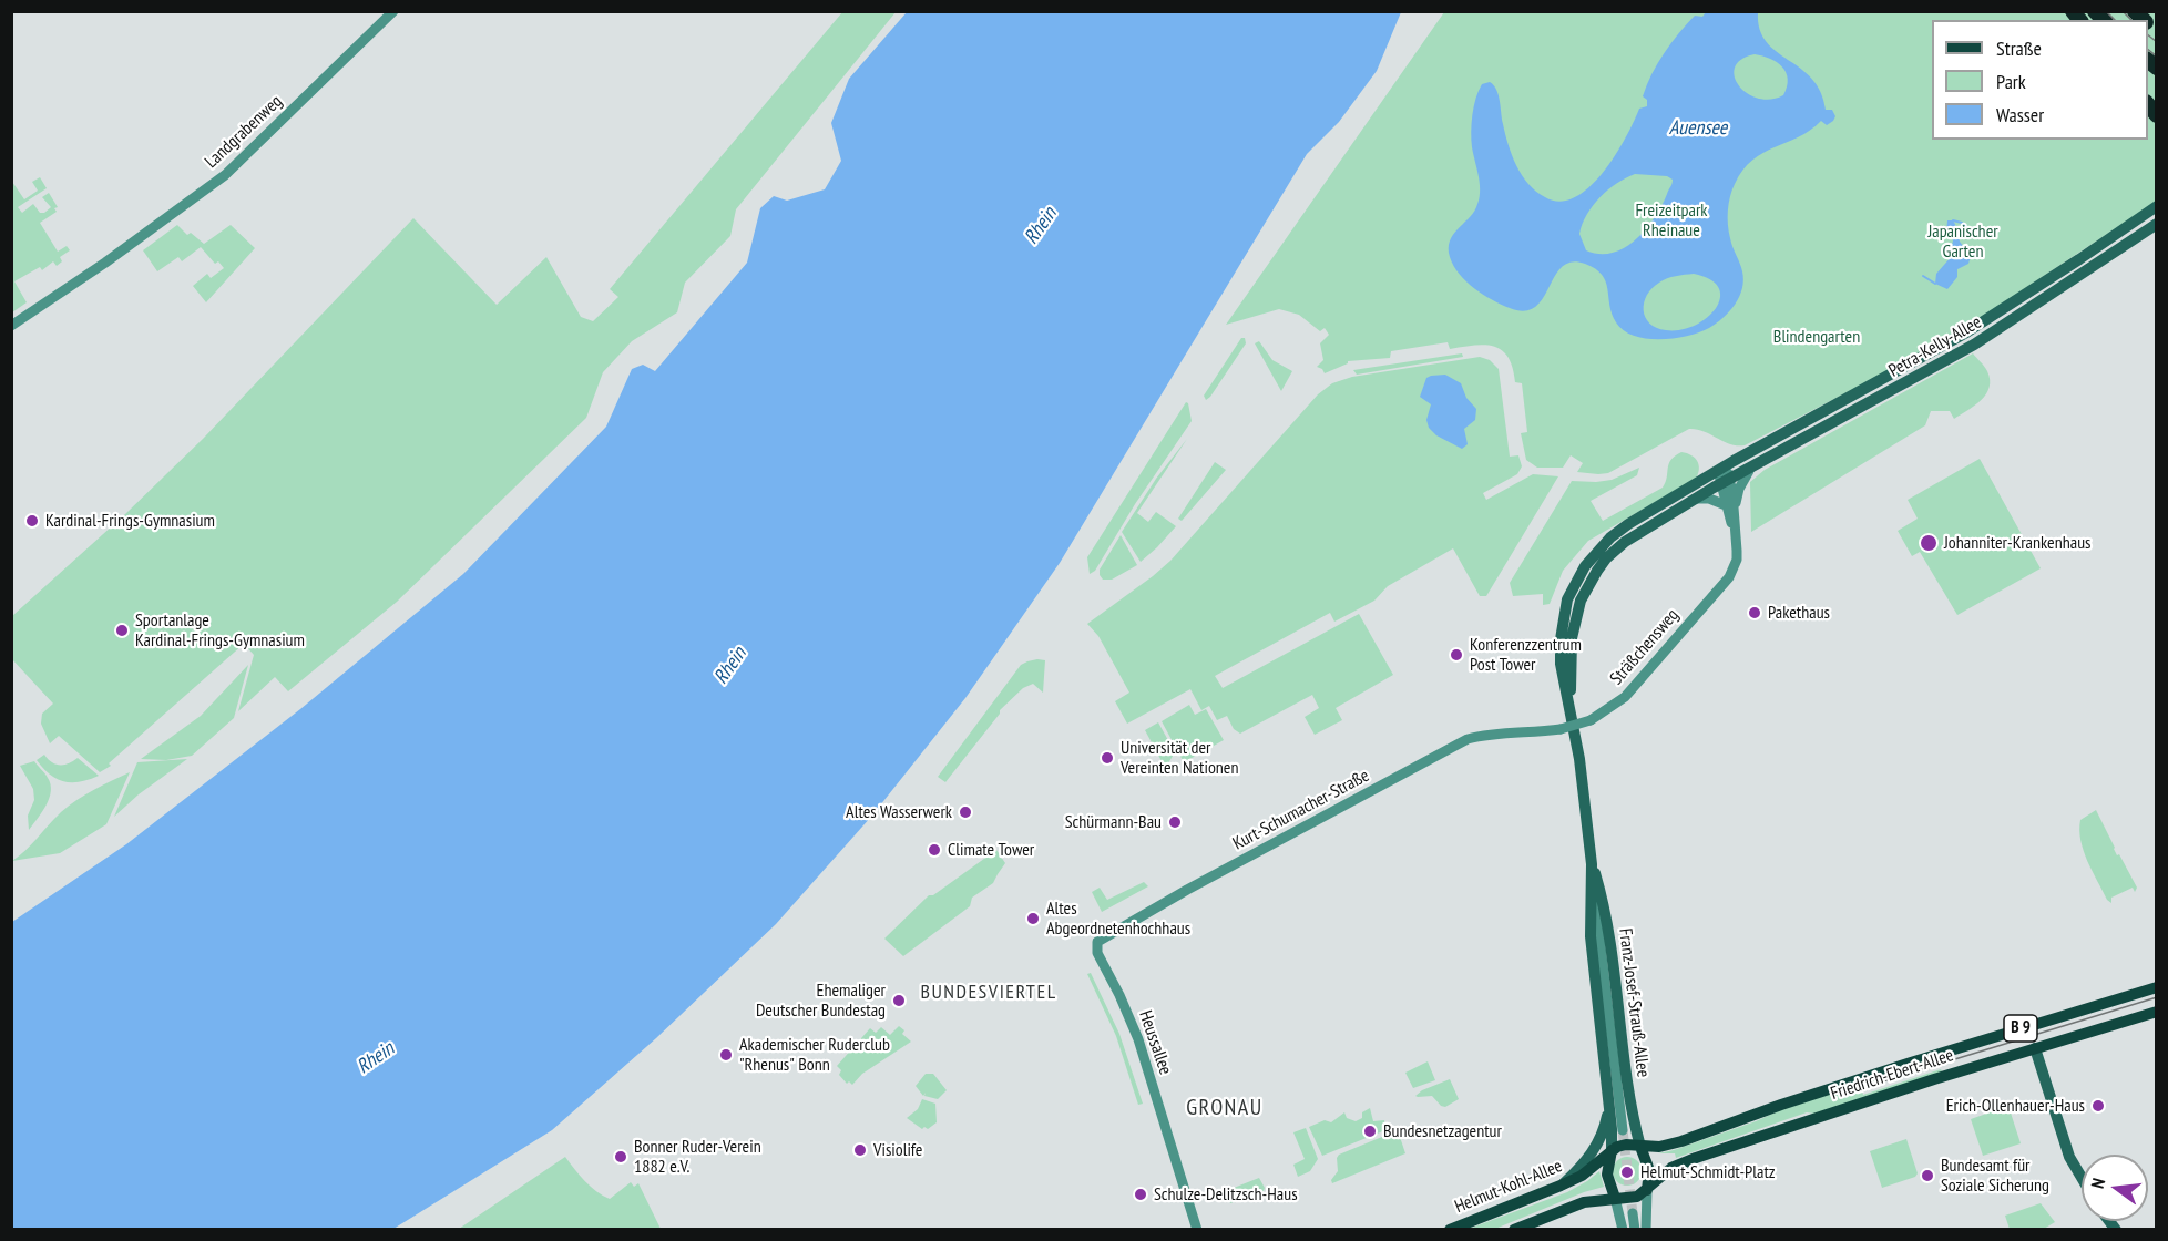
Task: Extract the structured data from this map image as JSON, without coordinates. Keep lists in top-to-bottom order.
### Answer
{
  "streets": {
    "main road": [
      "Petra-Kelly-Allee",
      "Franz-Josef-Strauß-Allee",
      "B 9",
      "Friedrich-Ebert-Allee",
      "Helmut-Kohl-Allee"
    ],
    "street": [
      "Landgrabenweg",
      "Sträßchensweg",
      "Kurt-Schumacher-Straße",
      "Heussallee"
    ]
  },
  "crossings": [
    ["Petra-Kelly-Allee", "Sträßchensweg"],
    ["Petra-Kelly-Allee", "Franz-Josef-Strauß-Allee"],
    ["Sträßchensweg", "Kurt-Schumacher-Straße"],
    ["Sträßchensweg", "Franz-Josef-Strauß-Allee"],
    ["Kurt-Schumacher-Straße", "Heussallee"],
    ["Franz-Josef-Strauß-Allee", "B 9"],
    ["Franz-Josef-Strauß-Allee", "Friedrich-Ebert-Allee"],
    ["Franz-Josef-Strauß-Allee", "Helmut-Kohl-Allee"],
    ["B 9", "Friedrich-Ebert-Allee"],
    ["B 9", "Helmut-Kohl-Allee"],
    ["Friedrich-Ebert-Allee", "Helmut-Kohl-Allee"]
  ],
  "districts": ["BUNDESVIERTEL", "GRONAU"],
  "water": ["Auensee", "Rhein"],
  "parks": ["Freizeitpark Rheinaue", "Japanischer Garten", "Blindengarten"],
  "places": [
    "Kardinal-Frings-Gymnasium",
    "Johanniter-Krankenhaus",
    "Pakethaus",
    "Sportanlage Kardinal-Frings-Gymnasium",
    "Konferenzzentrum Post Tower",
    "Universität der Vereinten Nationen",
    "Altes Wasserwerk",
    "Schürmann-Bau",
    "Climate Tower",
    "Altes Abgeordnetenhochhaus",
    "Ehemaliger Deutscher Bundestag",
    "Akademischer Ruderclub \"Rhenus\" Bonn",
    "Erich-Ollenhauer-Haus",
    "Bundesnetzagentur",
    "Visiolife",
    "Bonner Ruder-Verein 1882 e.V.",
    "Helmut-Schmidt-Platz",
    "Bundesamt für Soziale Sicherung",
    "Schulze-Delitzsch-Haus"
  ],
  "legend": ["Straße", "Park", "Wasser"],
  "north": "left"
}
